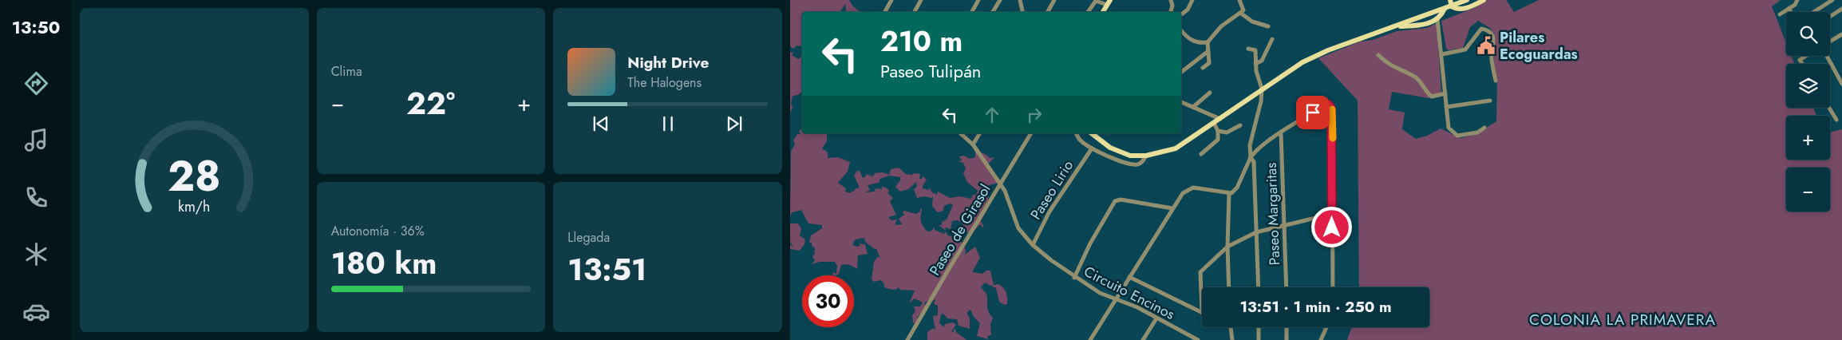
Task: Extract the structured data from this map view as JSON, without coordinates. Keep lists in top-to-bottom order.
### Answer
{
  "streets": {
    "street": [
      "Paseo Lirio",
      "Paseo Margaritas",
      "Paseo de Girasol",
      "Circuito Encinos"
    ]
  },
  "crossings": [
    ["Paseo Lirio", "Circuito Encinos"],
    ["Paseo de Girasol", "Circuito Encinos"]
  ],
  "districts": ["COLONIA LA PRIMAVERA"],
  "places": {
    "public building": ["Pilares Ecoguardas"]
  },
  "page": {
    "tabs": "13:50",
    "tile": [
      "Clima",
      ["Autonomía · 36%", "180 km"],
      ["Llegada", "13:51"]
    ],
    "map_buttons": ["+", "−"],
    "turn": ["210 m", "Paseo Tulipán"],
    "song": ["Night Drive", "The Halogens"],
    "heat": ["−", "22°", "+"],
    "limit": "30",
    "trip": "13:51 · 1 min · 250 m",
    "gauge": ["28", "km/h"]
  }
}
